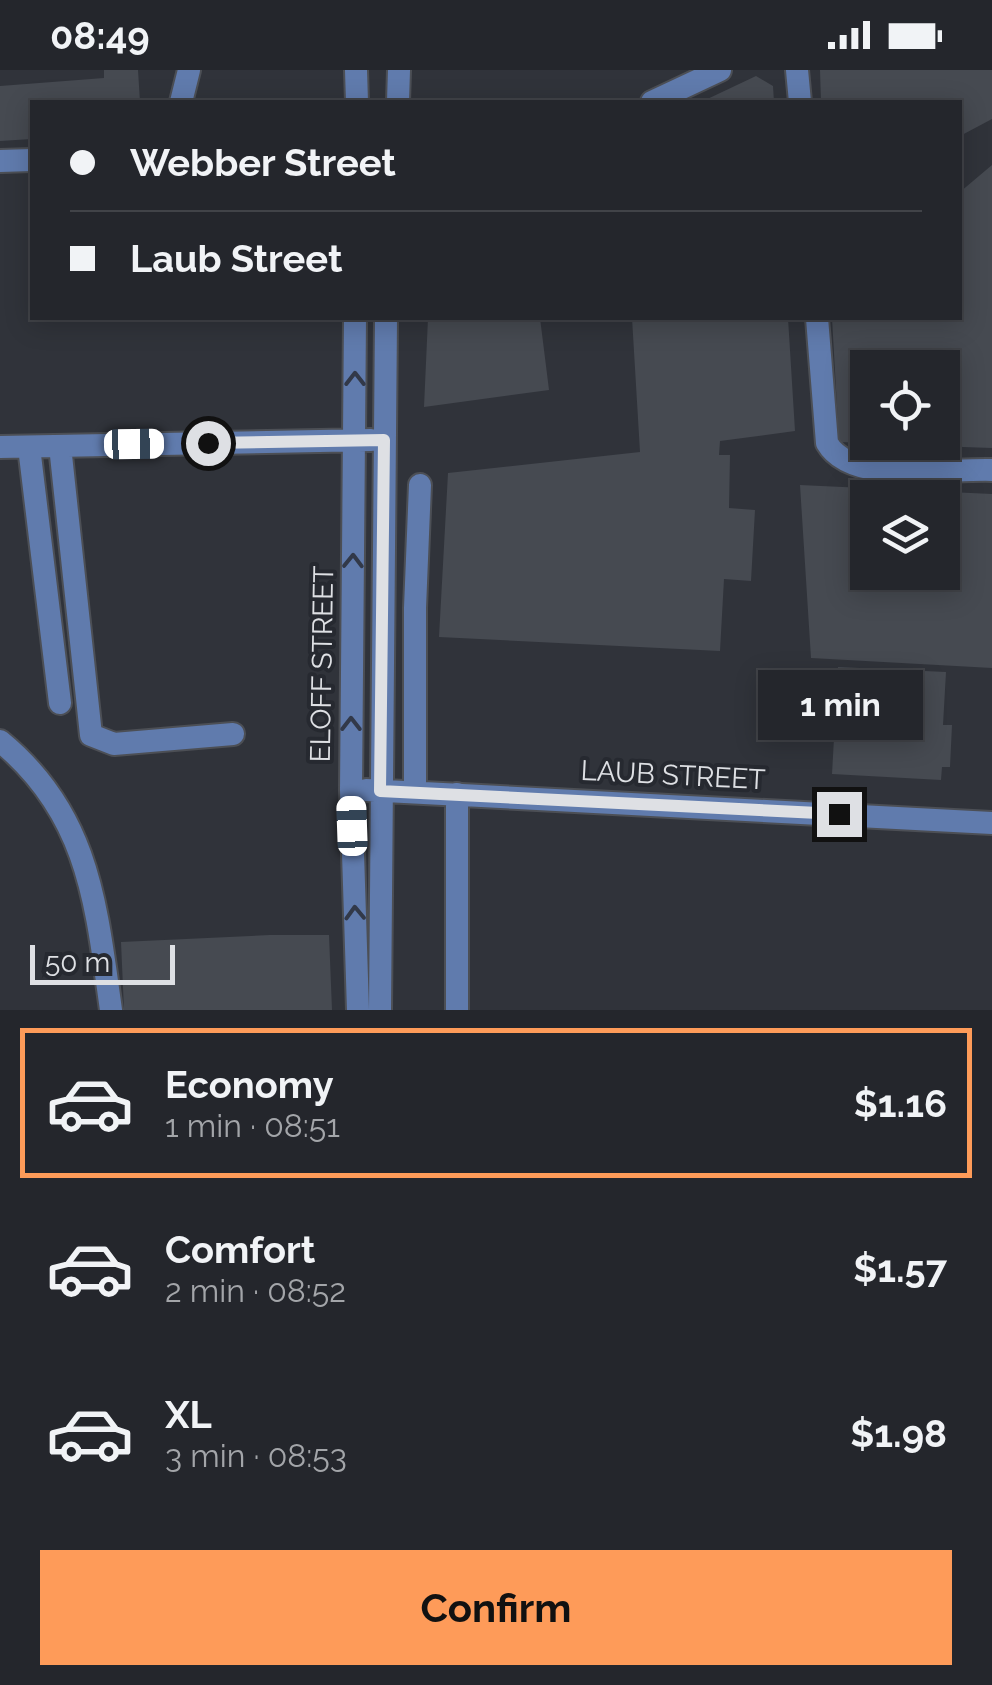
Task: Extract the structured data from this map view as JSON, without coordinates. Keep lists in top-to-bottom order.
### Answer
{
  "streets": {
    "street": ["ELOFF STREET", "LAUB STREET"]
  },
  "crossings": [
    ["ELOFF STREET", "LAUB STREET"]
  ],
  "scale_bar": "50 m",
  "page": {
    "status": "08:49",
    "banner": ["Webber Street", "Laub Street"],
    "bubble": "1 min",
    "scale": "50 m",
    "list": [
      {
        "name": "Economy",
        "note": "1 min · 08:51",
        "value": "$1.16"
      },
      {
        "name": "Comfort",
        "note": "2 min · 08:52",
        "value": "$1.57"
      },
      {
        "name": "XL",
        "note": "3 min · 08:53",
        "value": "$1.98"
      }
    ],
    "buttons": "Confirm"
  }
}
